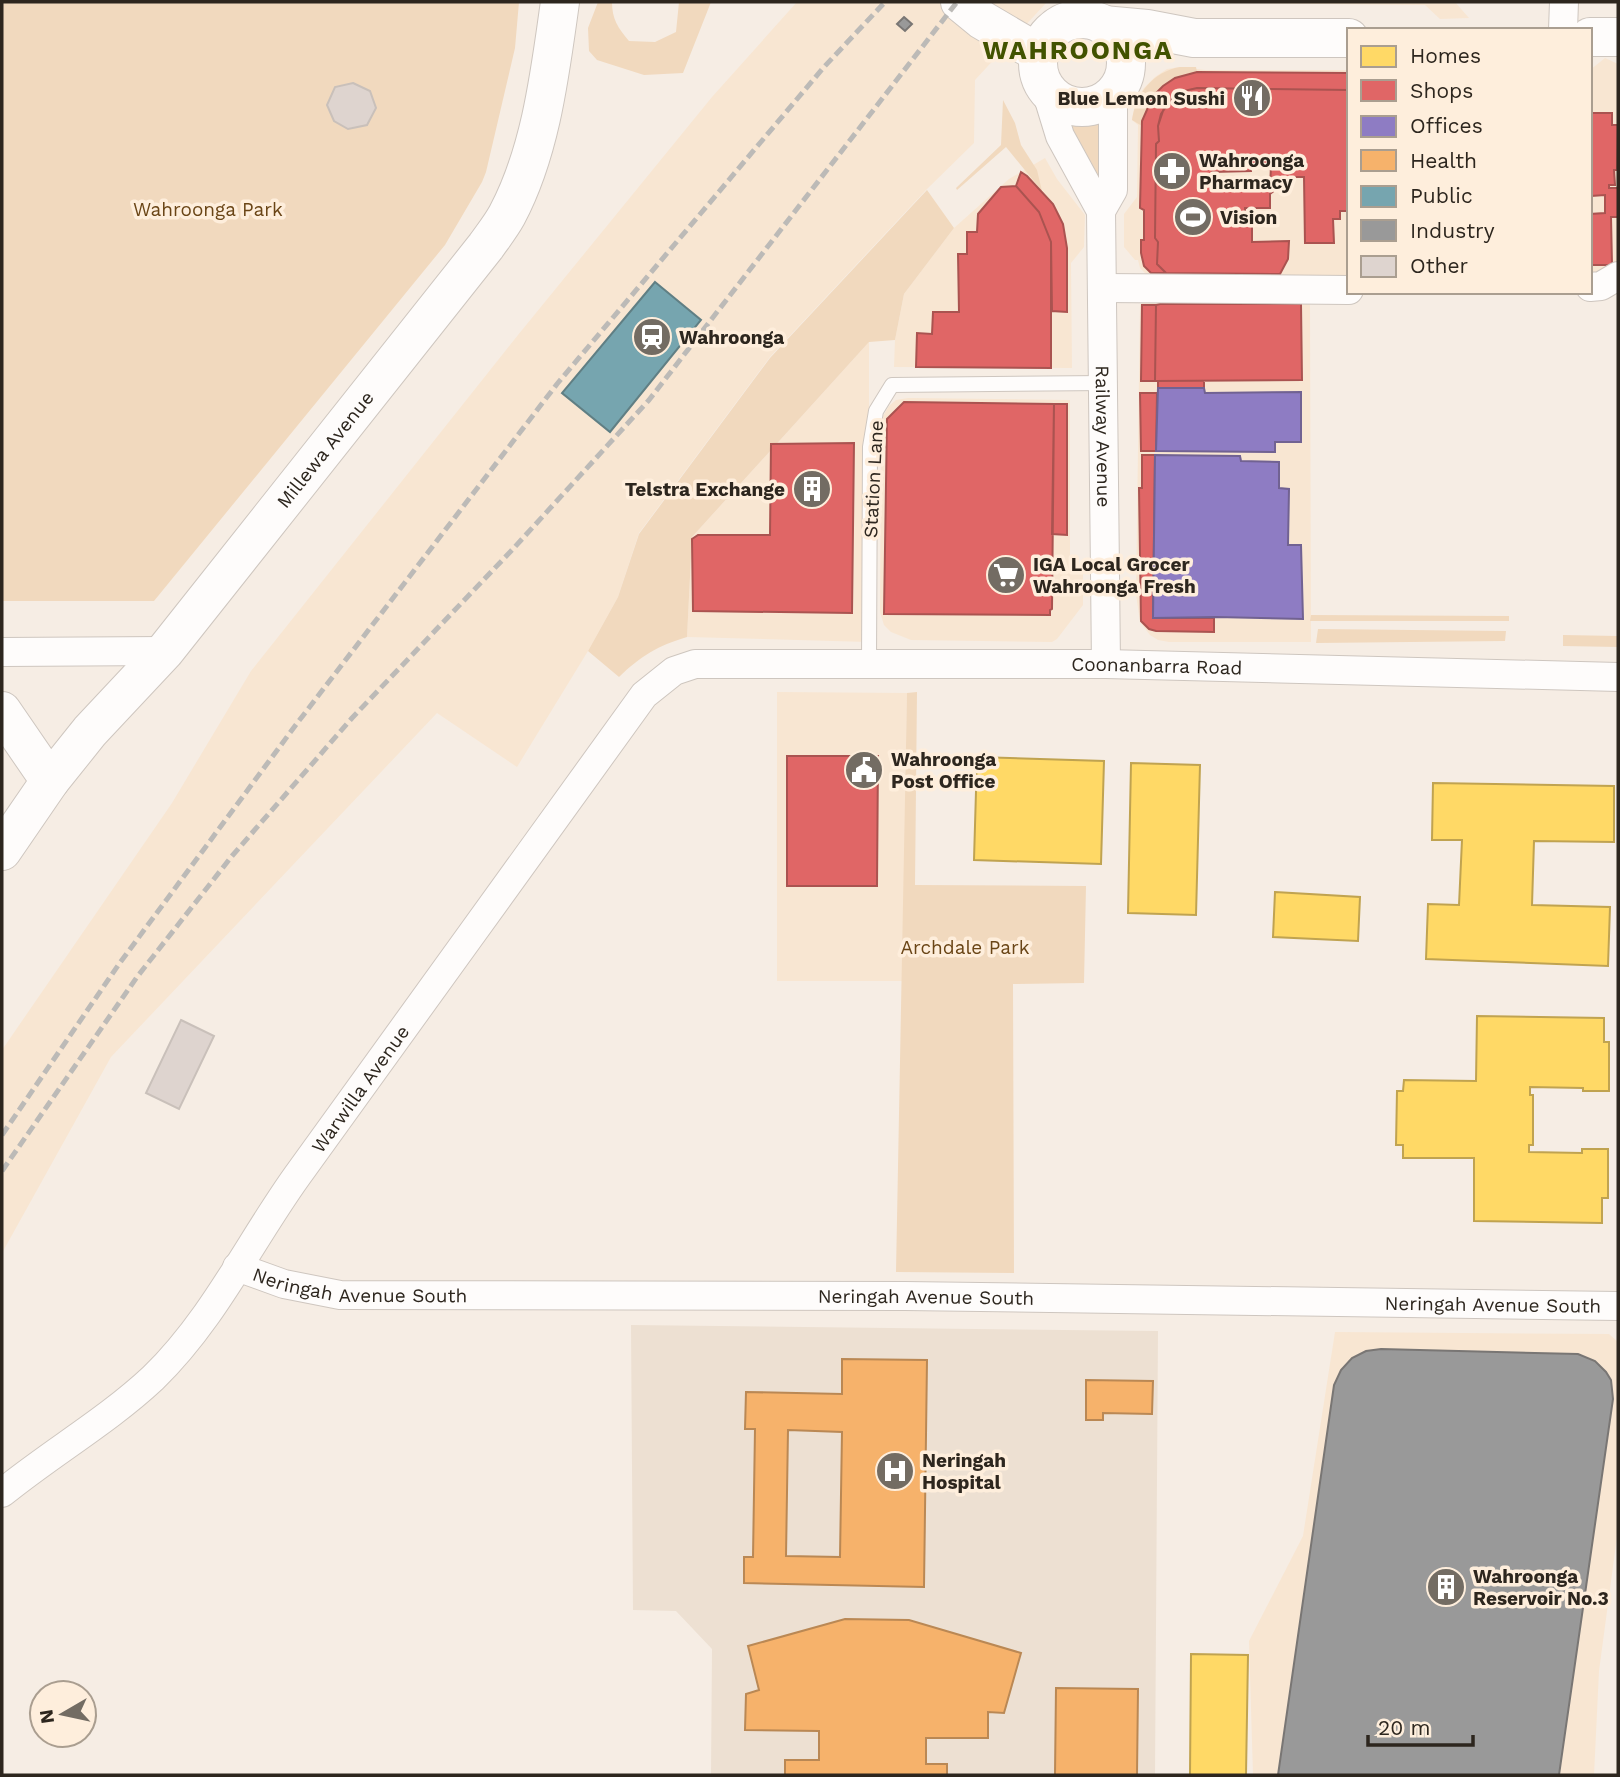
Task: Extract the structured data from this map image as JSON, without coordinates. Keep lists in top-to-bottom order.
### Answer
{
  "streets": {
    "street": [
      "Railway Avenue",
      "Millewa Avenue",
      "Coonanbarra Road",
      "Warwilla Avenue",
      "Neringah Avenue South"
    ],
    "lane": ["Station Lane"]
  },
  "crossings": [
    ["Railway Avenue", "Station Lane"],
    ["Railway Avenue", "Coonanbarra Road"],
    ["Station Lane", "Coonanbarra Road"],
    ["Coonanbarra Road", "Warwilla Avenue"],
    ["Warwilla Avenue", "Neringah Avenue South"]
  ],
  "districts": ["WAHROONGA"],
  "parks": ["Wahroonga Park", "Archdale Park"],
  "places": {
    "restaurant": ["Blue Lemon Sushi"],
    "pharmacy": ["Wahroonga Pharmacy"],
    "sports": ["Vision"],
    "station": ["Wahroonga"],
    "building": ["Telstra Exchange", "Wahroonga Reservoir No.3"],
    "supermarket": ["IGA Local Grocer Wahroonga Fresh"],
    "public building": ["Wahroonga Post Office"],
    "hospital": ["Neringah Hospital"]
  },
  "legend": [
    "Homes",
    "Shops",
    "Offices",
    "Health",
    "Public",
    "Industry",
    "Other"
  ],
  "scale_bar": "20 m",
  "north": "left"
}
